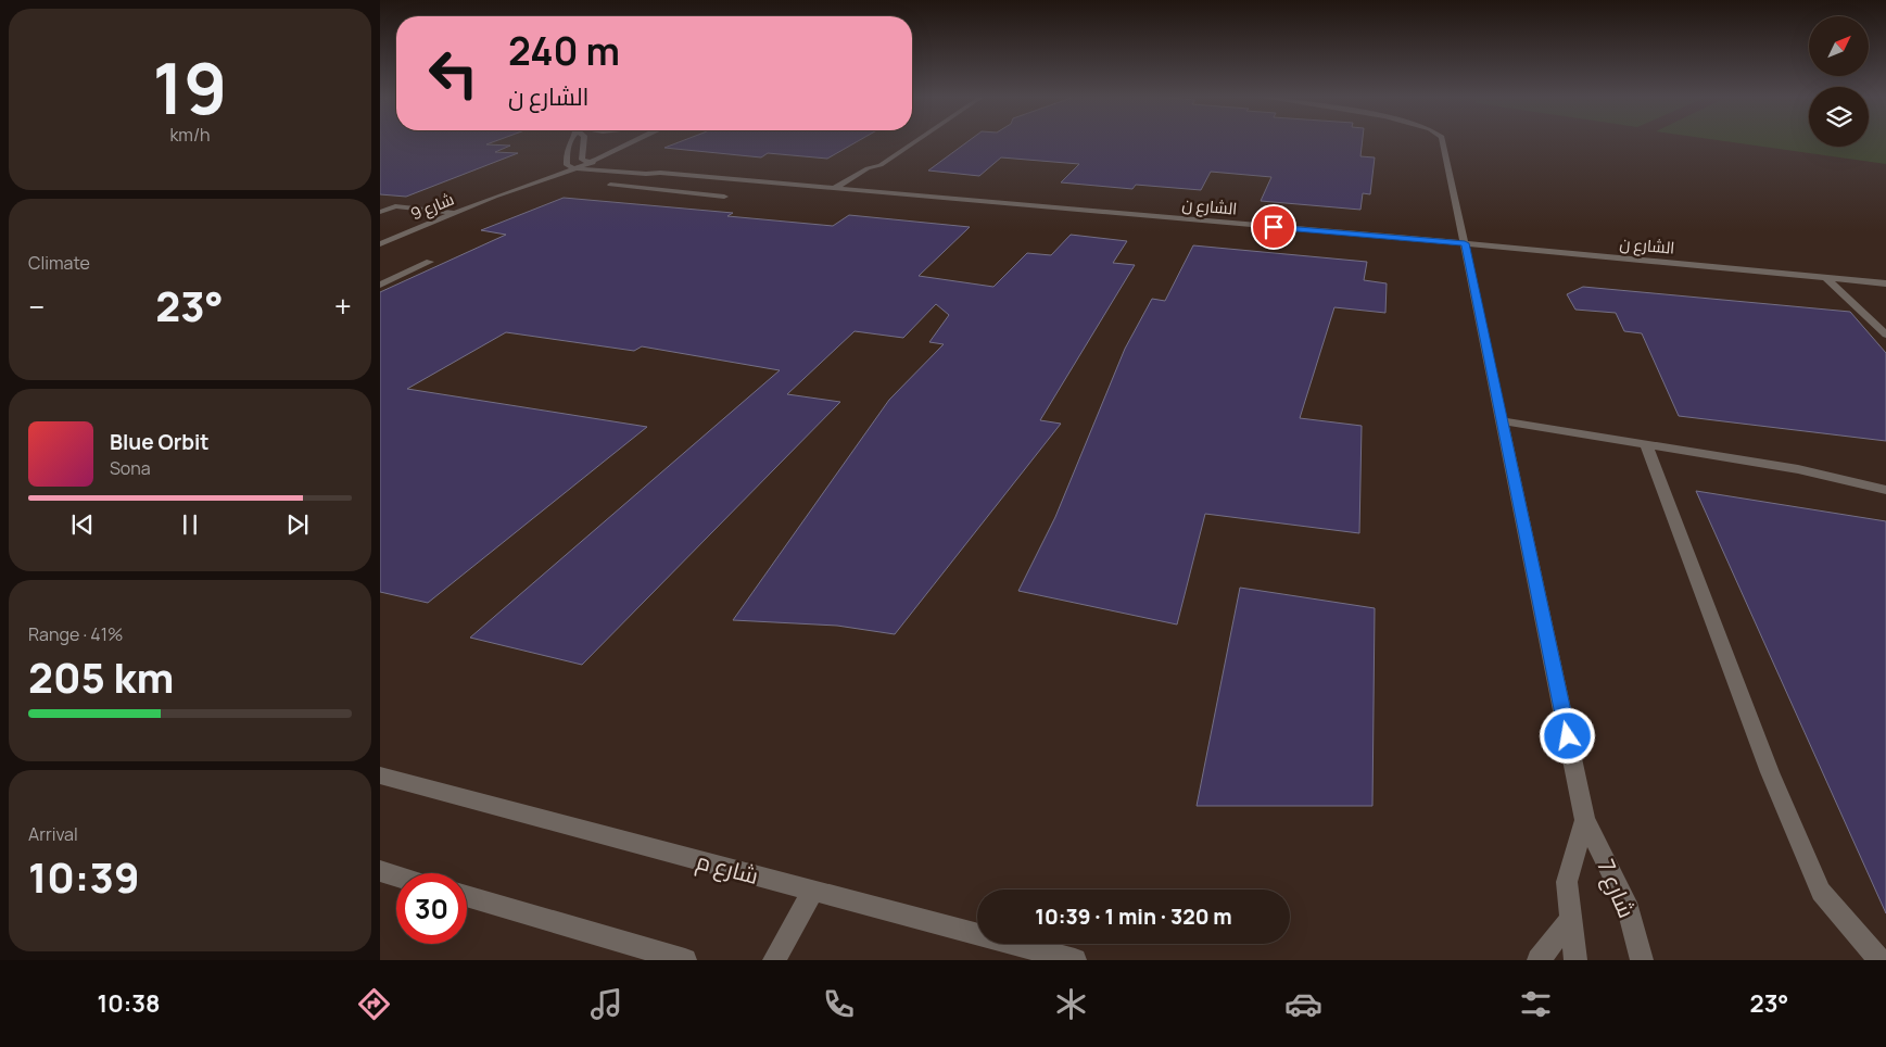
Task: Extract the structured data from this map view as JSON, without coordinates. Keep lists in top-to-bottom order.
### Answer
{
  "streets": {
    "street": [
      "شارع 9",
      "الشارع ن",
      "شارع م",
      "شارع 7"
    ]
  },
  "crossings": [
    ["شارع 9", "الشارع ن"],
    ["الشارع ن", "شارع 7"]
  ],
  "north": "top right",
  "page": {
    "tile": [
      ["19", "km/h"],
      "Climate",
      ["Range · 41%", "205 km"],
      ["Arrival", "10:39"]
    ],
    "turn": ["240 m", "الشارع ن"],
    "heat": ["−", "23°", "+"],
    "song": ["Blue Orbit", "Sona"],
    "limit": "30",
    "trip": "10:39 · 1 min · 320 m",
    "tabs": ["10:38", "23°"]
  }
}
